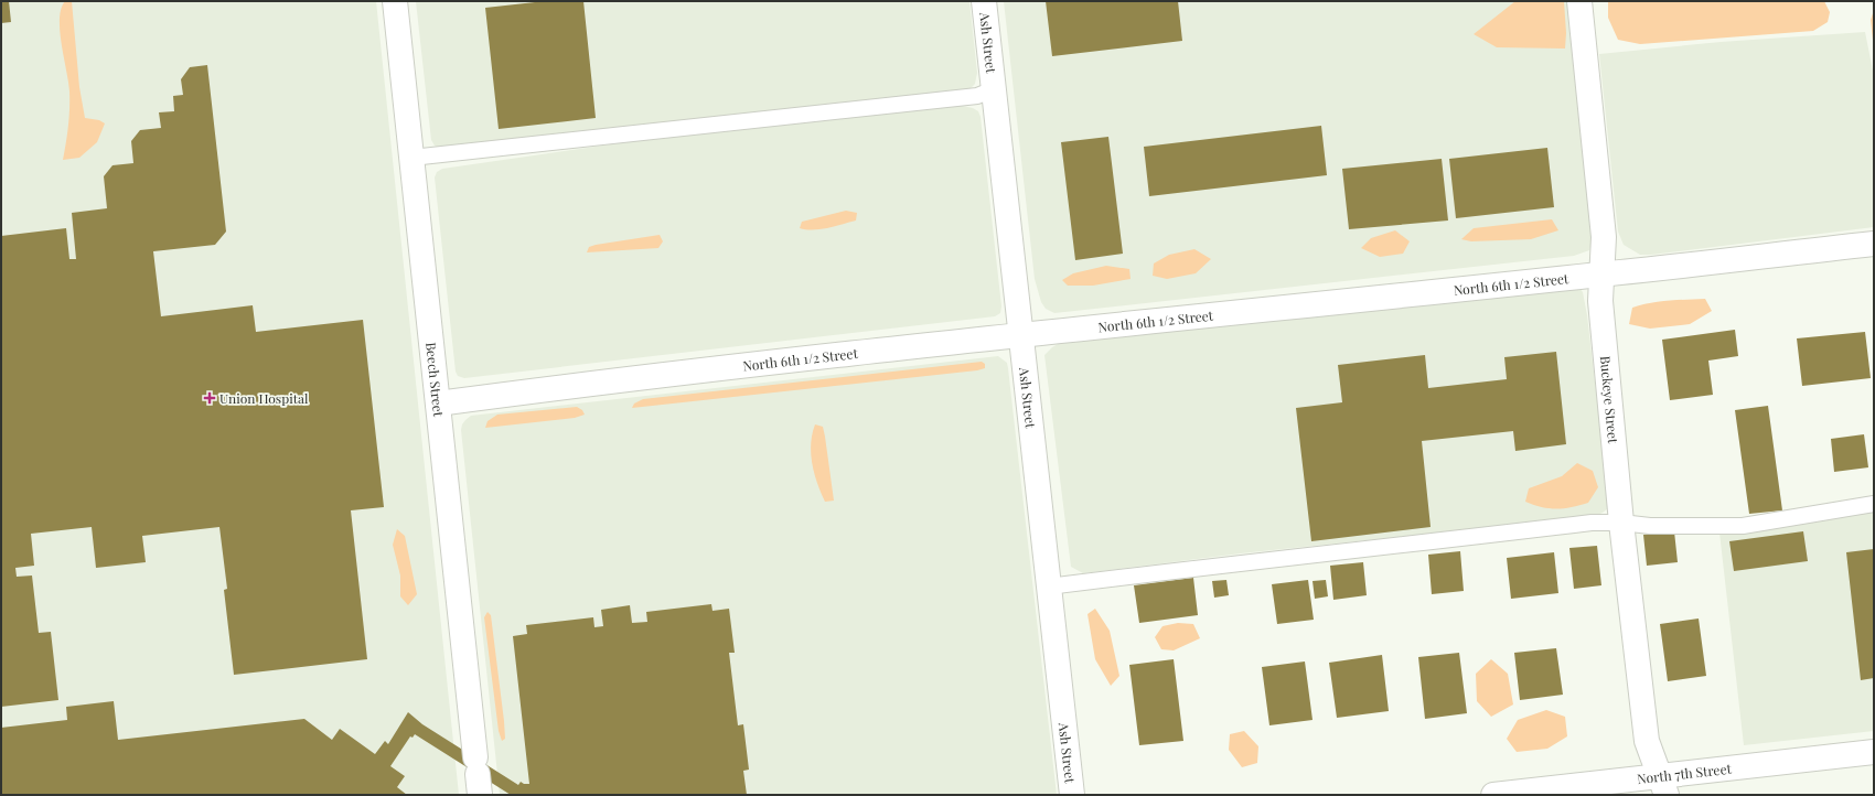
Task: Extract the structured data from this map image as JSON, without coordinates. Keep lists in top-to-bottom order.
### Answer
{
  "streets": {
    "street": [
      "Ash Street",
      "North 6th 1/2 Street",
      "Beech Street",
      "Buckeye Street",
      "North 7th Street"
    ]
  },
  "crossings": [
    ["Ash Street", "North 6th 1/2 Street"],
    ["North 6th 1/2 Street", "Beech Street"],
    ["North 6th 1/2 Street", "Buckeye Street"],
    ["Buckeye Street", "North 7th Street"]
  ],
  "places": {
    "health": ["Union Hospital"]
  }
}
